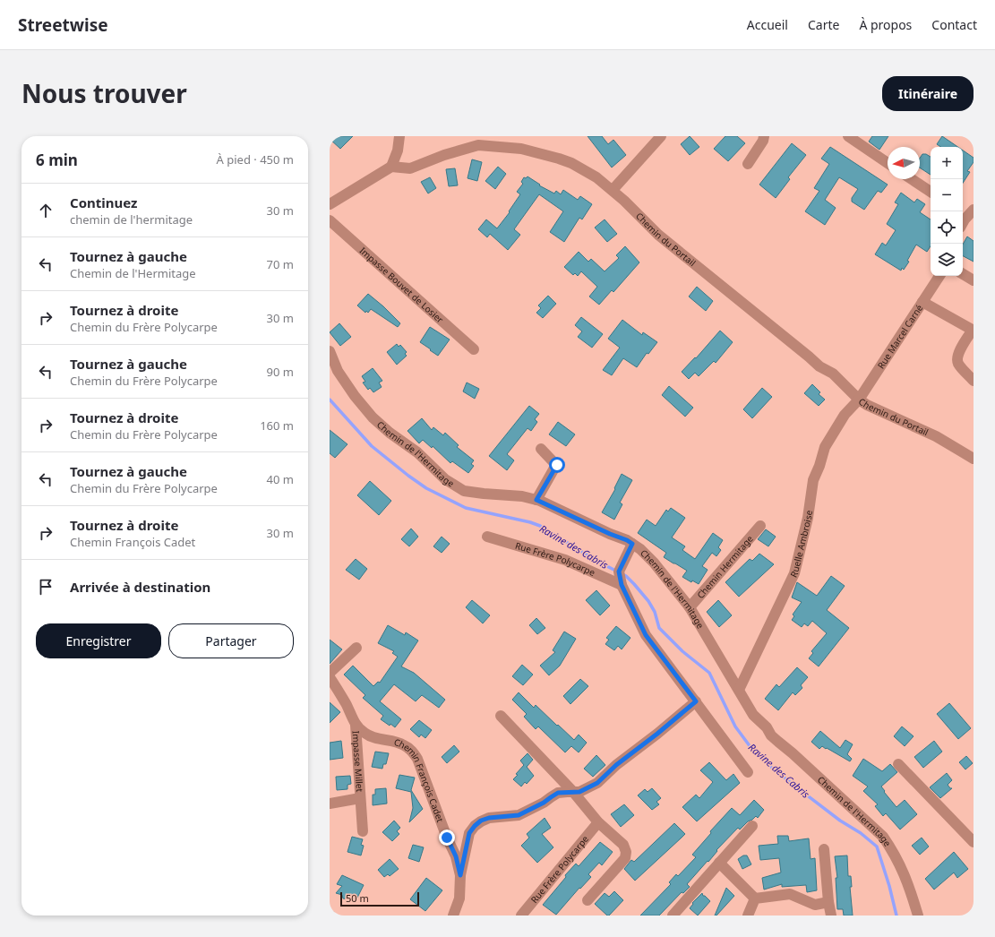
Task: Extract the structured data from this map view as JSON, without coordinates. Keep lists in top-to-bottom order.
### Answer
{
  "streets": {
    "street": [
      "Chemin du Portail",
      "Impasse Bouvet de Losier",
      "Rue Marcel Carné",
      "Chemin de l'Hermitage",
      "Ruelle Ambroise",
      "Rue Frère Polycarpe",
      "Chemin Hermitage",
      "Impasse Millet",
      "Chemin François Cadet"
    ]
  },
  "crossings": [
    ["Chemin du Portail", "Rue Marcel Carné"],
    ["Chemin du Portail", "Ruelle Ambroise"],
    ["Rue Marcel Carné", "Ruelle Ambroise"],
    ["Chemin de l'Hermitage", "Ruelle Ambroise"],
    ["Chemin de l'Hermitage", "Chemin Hermitage"],
    ["Impasse Millet", "Chemin François Cadet"]
  ],
  "water": ["Ravine des Cabris"],
  "scale_bar": "50 m",
  "north": "left",
  "page": {
    "header": "Streetwise",
    "nav": [
      "Accueil",
      "Carte",
      "À propos",
      "Contact"
    ],
    "title": "Nous trouver",
    "buttons": [
      "Itinéraire",
      ["Enregistrer", "Partager"]
    ],
    "heading": ["6 min", "À pied · 450 m"],
    "map_buttons": ["+", "−"],
    "list": [
      ["Continuez", "chemin de l'hermitage", "30 m"],
      ["Tournez à gauche", "Chemin de l'Hermitage", "70 m"],
      ["Tournez à droite", "Chemin du Frère Polycarpe", "30 m"],
      ["Tournez à gauche", "Chemin du Frère Polycarpe", "90 m"],
      ["Tournez à droite", "Chemin du Frère Polycarpe", "160 m"],
      ["Tournez à gauche", "Chemin du Frère Polycarpe", "40 m"],
      ["Tournez à droite", "Chemin François Cadet", "30 m"],
      "Arrivée à destination"
    ],
    "scale": "50 m"
  }
}
